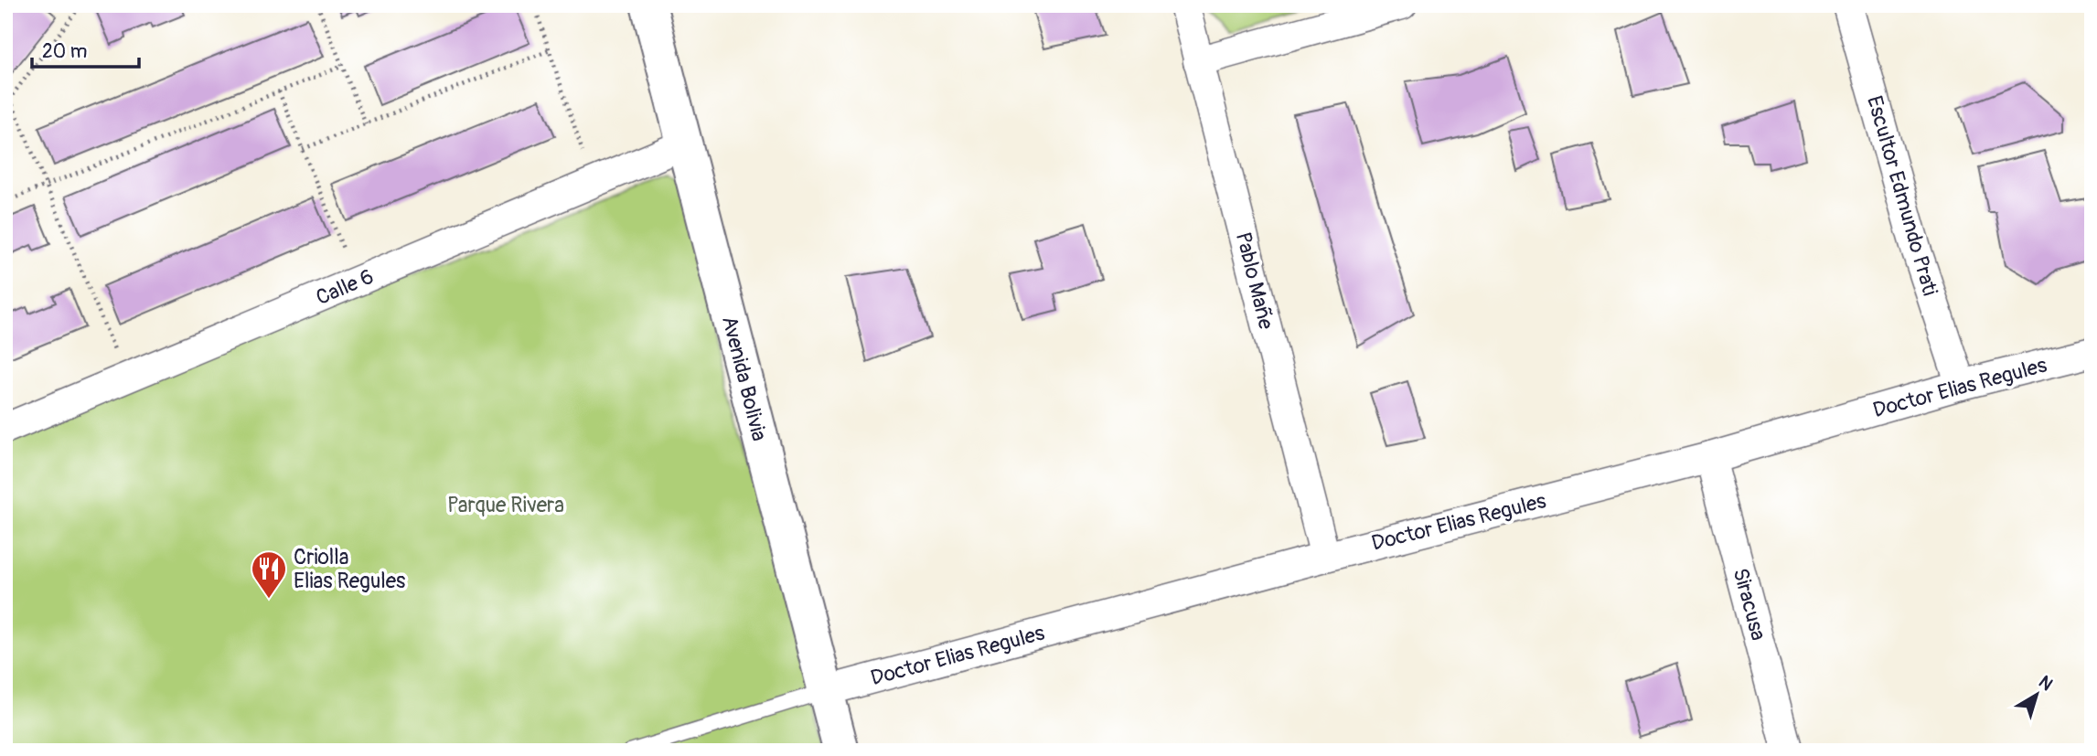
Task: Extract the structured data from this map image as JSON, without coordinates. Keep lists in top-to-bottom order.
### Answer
{
  "streets": {
    "street": [
      "Escultor Edmundo Prati",
      "Pablo Mañe",
      "Calle 6",
      "Avenida Bolivia",
      "Doctor Elias Regules",
      "Siracusa"
    ]
  },
  "crossings": [
    ["Escultor Edmundo Prati", "Doctor Elias Regules"],
    ["Pablo Mañe", "Doctor Elias Regules"],
    ["Calle 6", "Avenida Bolivia"],
    ["Avenida Bolivia", "Doctor Elias Regules"],
    ["Doctor Elias Regules", "Siracusa"]
  ],
  "parks": ["Parque Rivera"],
  "places": {
    "restaurant": ["Criolla Elias Regules"]
  },
  "scale_bar": "20 m",
  "north": "top right"
}
